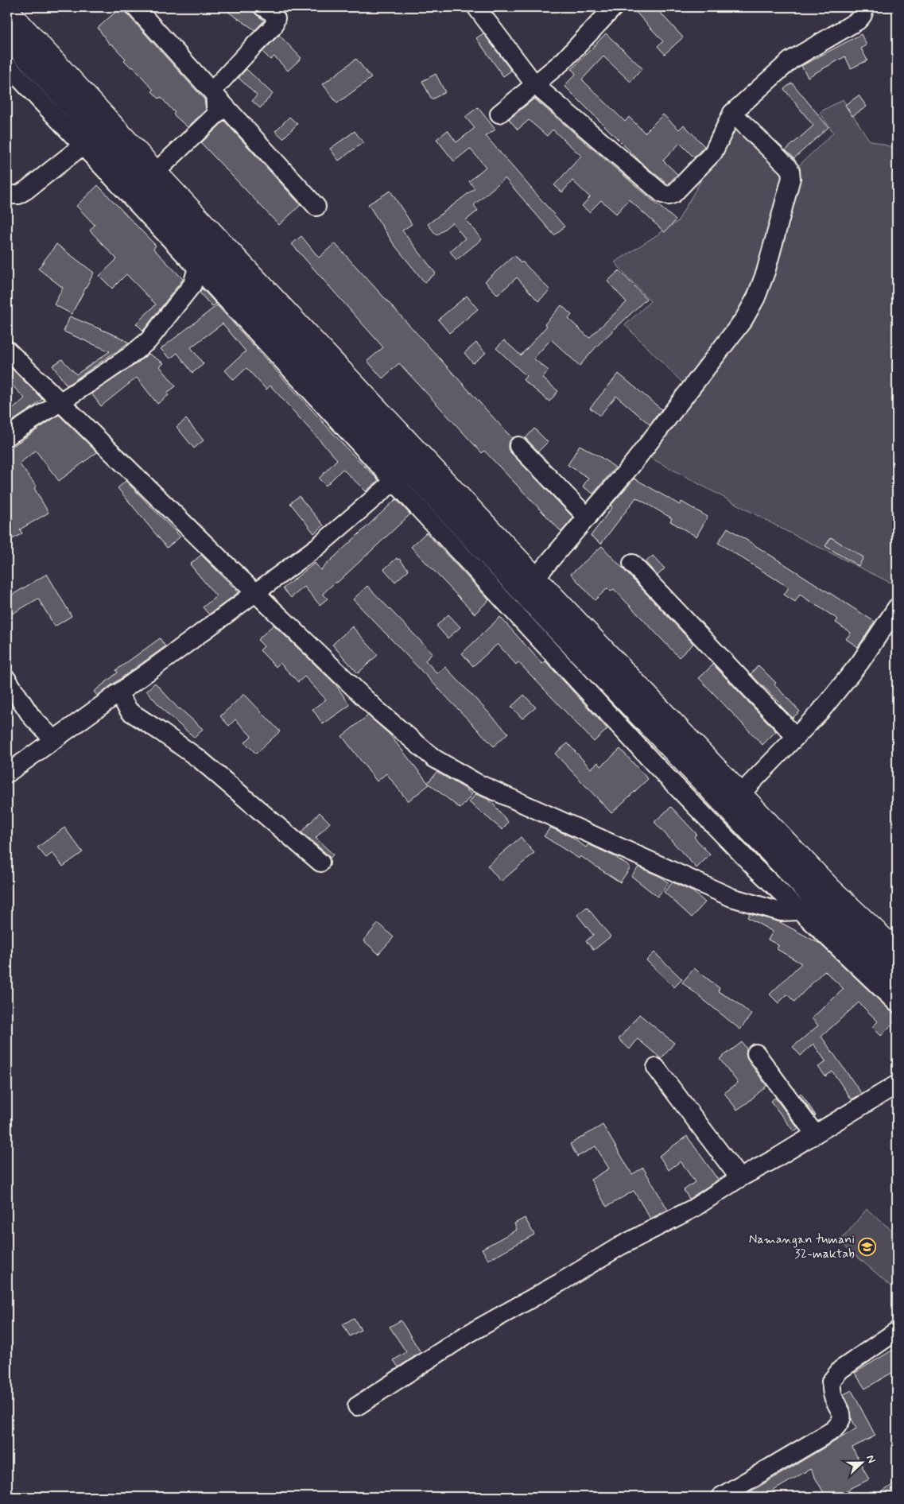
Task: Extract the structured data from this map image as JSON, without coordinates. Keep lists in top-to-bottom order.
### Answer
{
  "places": {
    "school or university": ["Namangan tumani 32-maktab"]
  },
  "north": "right"
}
